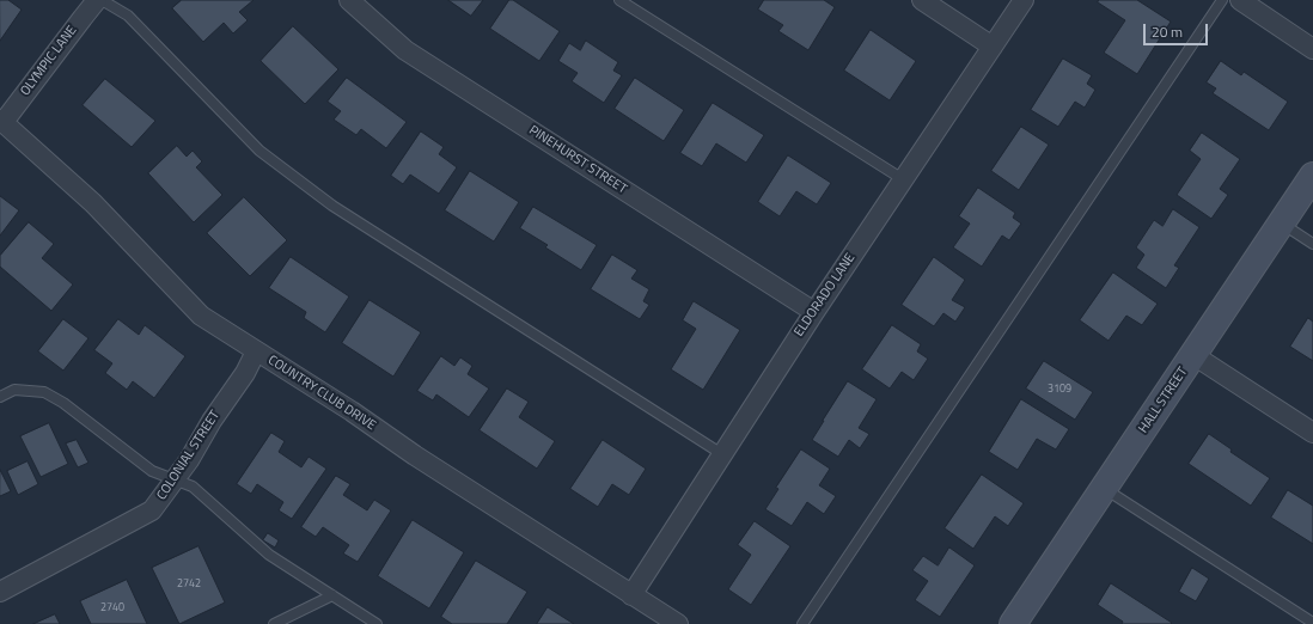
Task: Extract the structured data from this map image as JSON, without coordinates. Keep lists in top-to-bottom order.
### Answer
{
  "streets": {
    "street": [
      "OLYMPIC LANE",
      "PINEHURST STREET",
      "ELDORADO LANE",
      "COUNTRY CLUB DRIVE",
      "HALL STREET",
      "COLONIAL STREET"
    ]
  },
  "crossings": [
    ["OLYMPIC LANE", "COUNTRY CLUB DRIVE"],
    ["PINEHURST STREET", "ELDORADO LANE"],
    ["ELDORADO LANE", "COUNTRY CLUB DRIVE"],
    ["COUNTRY CLUB DRIVE", "COLONIAL STREET"]
  ],
  "house_numbers": ["3109", "2742", "2740"],
  "scale_bar": "20 m"
}
